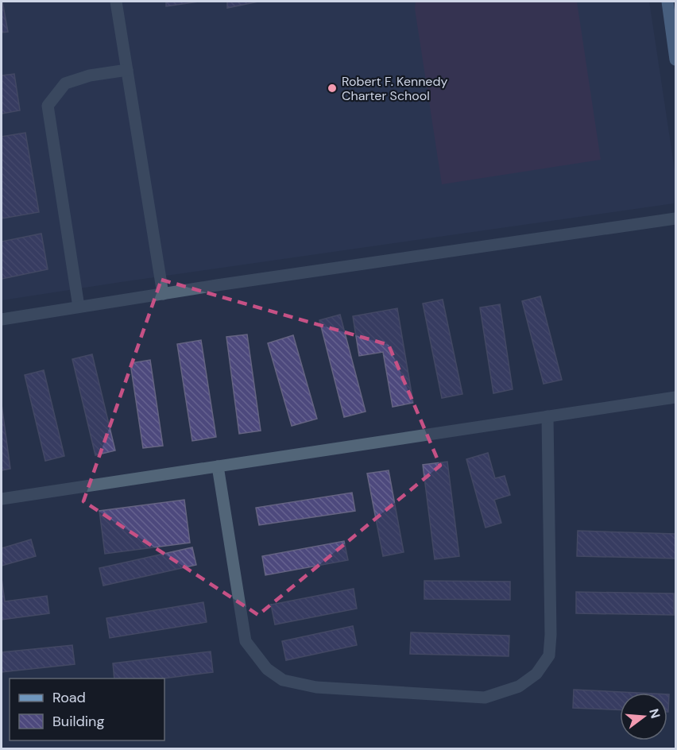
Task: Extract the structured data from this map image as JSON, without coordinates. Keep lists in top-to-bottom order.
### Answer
{
  "places": ["Robert F. Kennedy Charter School"],
  "legend": ["Road", "Building"],
  "north": "right"
}
